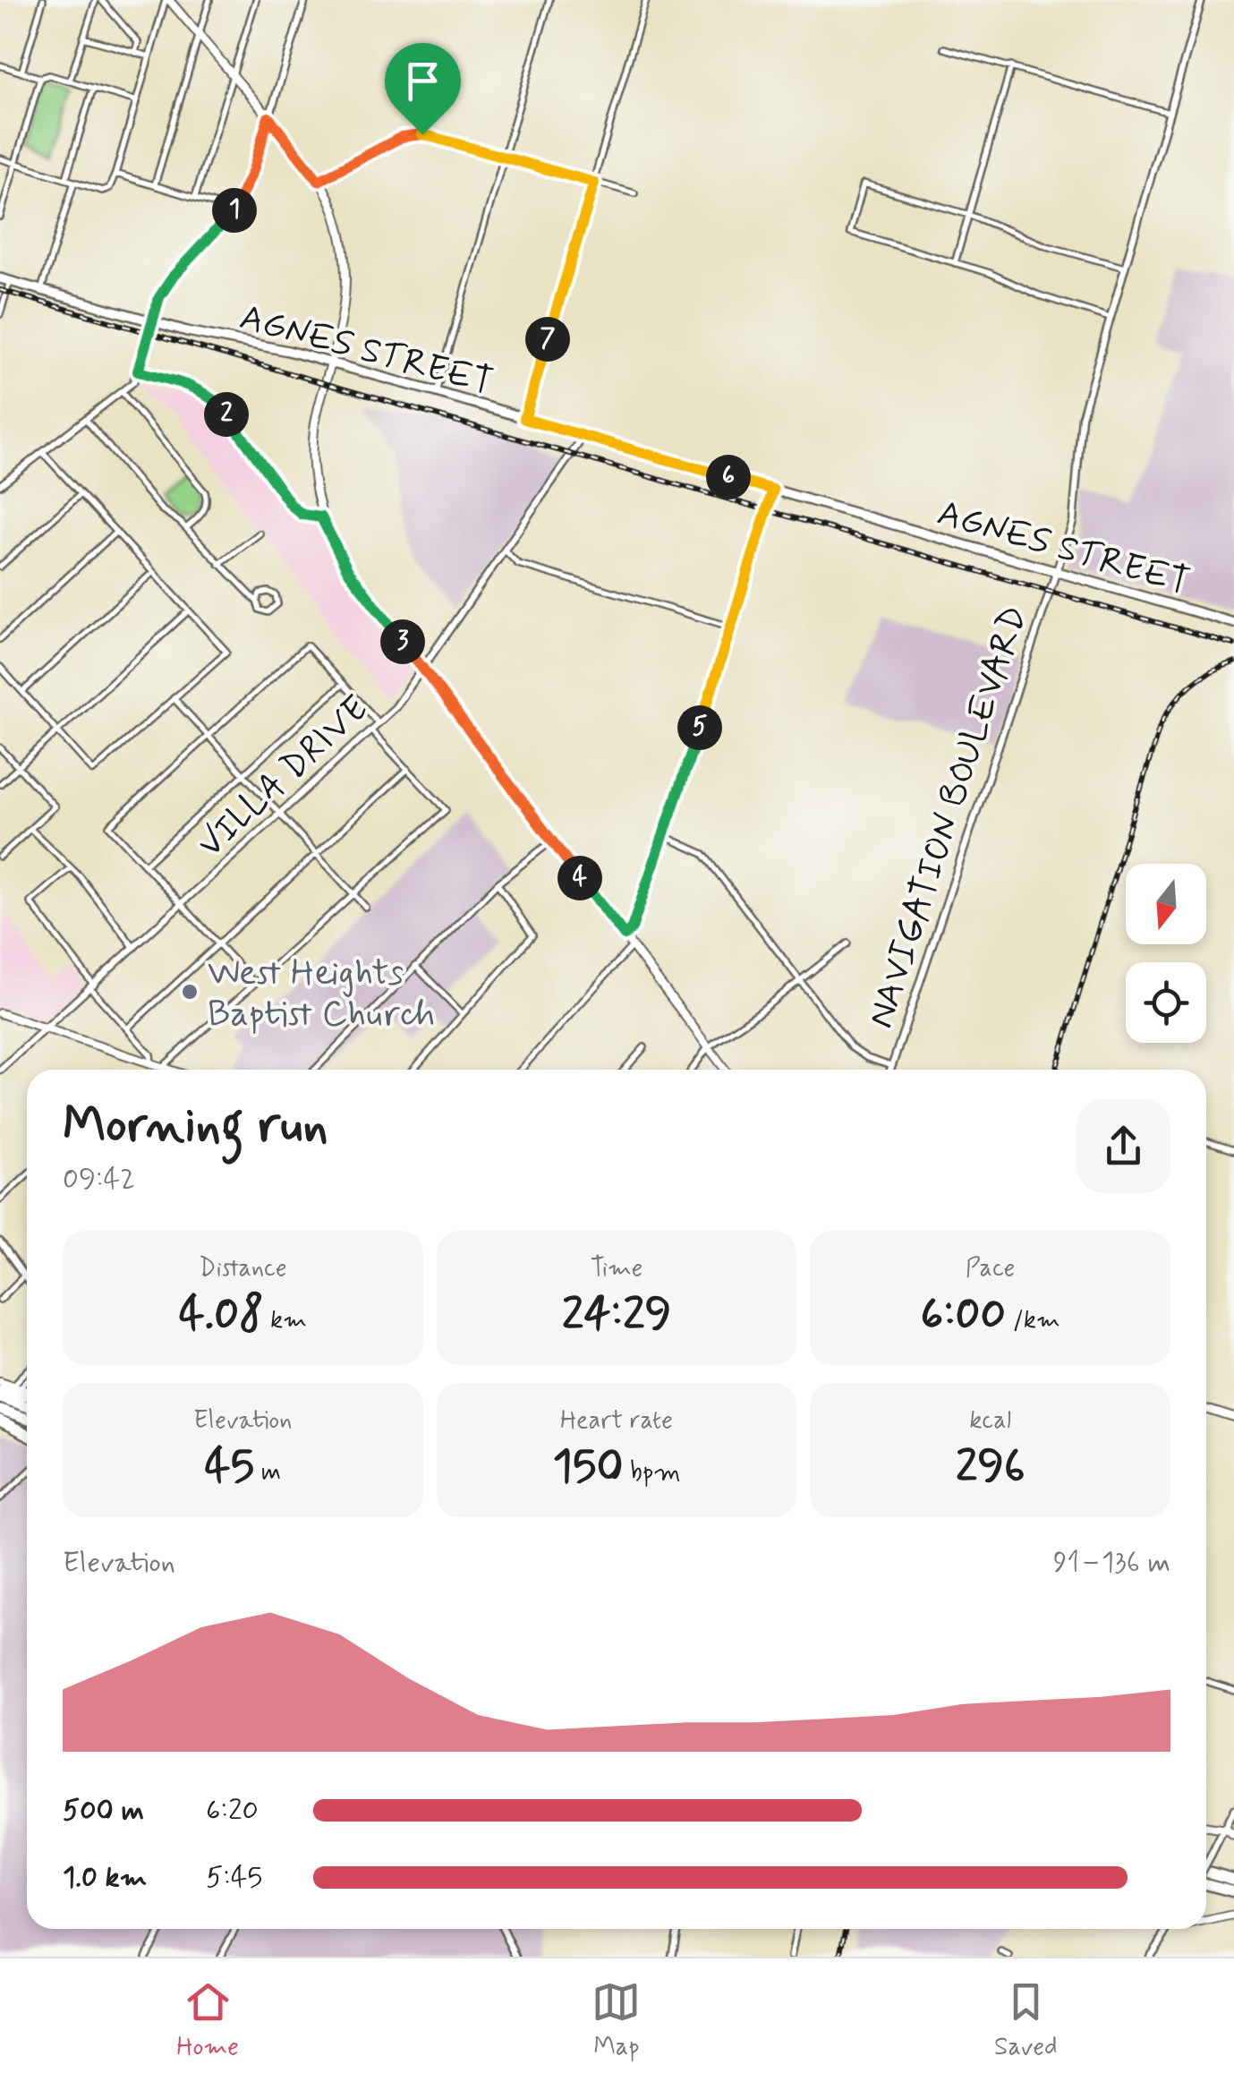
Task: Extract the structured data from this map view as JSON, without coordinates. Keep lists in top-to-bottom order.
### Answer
{
  "streets": {
    "main road": ["AGNES STREET"],
    "street": ["VILLA DRIVE", "NAVIGATION BOULEVARD"]
  },
  "crossings": [
    ["AGNES STREET", "VILLA DRIVE"],
    ["AGNES STREET", "NAVIGATION BOULEVARD"]
  ],
  "places": ["West Heights Baptist Church"],
  "north": "bottom",
  "page": {
    "pins": [
      "1",
      "7",
      "2",
      "6",
      "3",
      "5",
      "4"
    ],
    "heading": ["Morning run", "09:42"],
    "stats": [
      ["Distance", "4.08 km"],
      ["Time", "24:29"],
      ["Pace", "6:00 /km"],
      ["Elevation", "45 m"],
      ["Heart rate", "150 bpm"],
      ["kcal", "296"]
    ],
    "chart": ["Elevation", "91–136 m"],
    "list": [
      {
        "name": "500 m",
        "note": "6:20"
      },
      {
        "name": "1.0 km",
        "note": "5:45"
      }
    ],
    "tabs": ["Home", "Map", "Saved"]
  }
}
